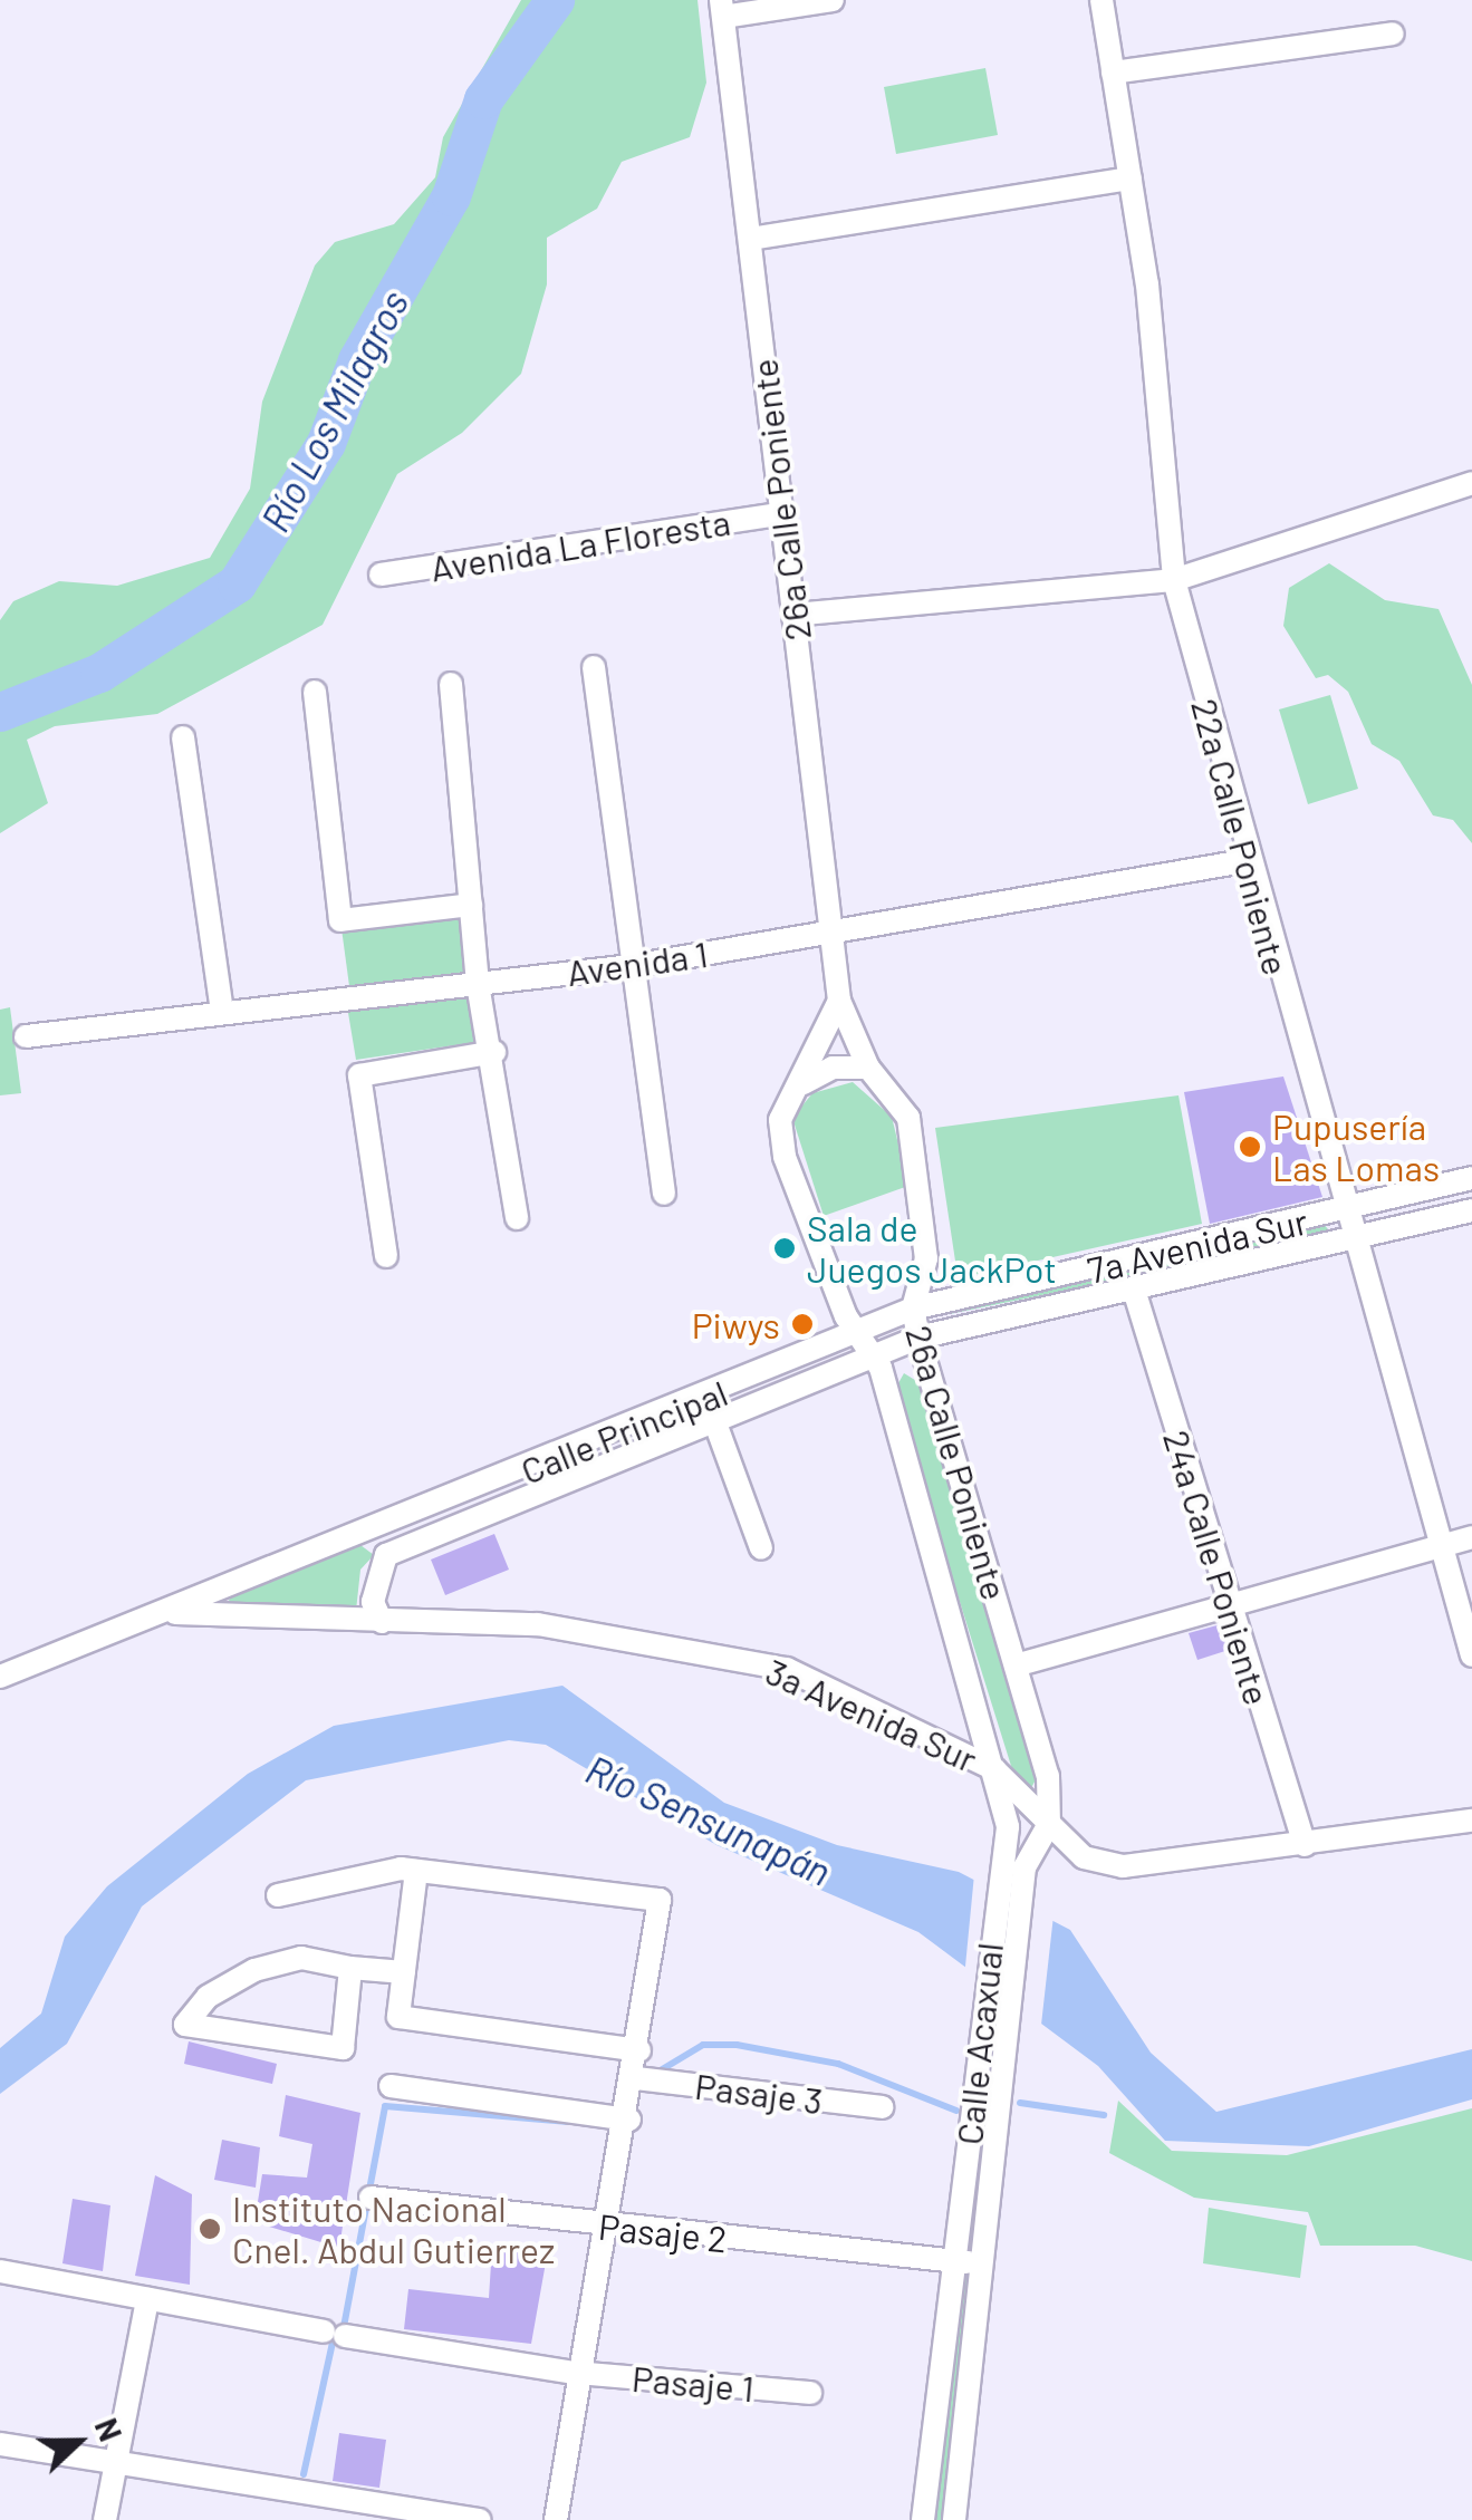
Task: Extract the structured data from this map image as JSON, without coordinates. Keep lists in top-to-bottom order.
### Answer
{
  "streets": {
    "street": [
      "26a Calle Poniente",
      "Avenida La Floresta",
      "22a Calle Poniente",
      "Avenida 1",
      "7a Avenida Sur",
      "Calle Principal",
      "24a Calle Poniente",
      "3a Avenida Sur",
      "Calle Acaxual",
      "Pasaje 3",
      "Pasaje 2",
      "Pasaje 1"
    ]
  },
  "crossings": [
    ["26a Calle Poniente", "Avenida La Floresta"],
    ["26a Calle Poniente", "Avenida 1"],
    ["26a Calle Poniente", "7a Avenida Sur"],
    ["26a Calle Poniente", "Calle Principal"],
    ["26a Calle Poniente", "3a Avenida Sur"],
    ["26a Calle Poniente", "Calle Acaxual"],
    ["22a Calle Poniente", "Avenida 1"],
    ["22a Calle Poniente", "7a Avenida Sur"],
    ["7a Avenida Sur", "Calle Principal"],
    ["7a Avenida Sur", "24a Calle Poniente"],
    ["Calle Principal", "3a Avenida Sur"],
    ["24a Calle Poniente", "3a Avenida Sur"],
    ["3a Avenida Sur", "Calle Acaxual"],
    ["Calle Acaxual", "Pasaje 2"]
  ],
  "water": ["Río Los Milagros", "Río Sensunapán"],
  "places": [
    "Pupusería Las Lomas",
    "Sala de Juegos JackPot",
    "Piwys",
    "Instituto Nacional Cnel. Abdul Gutierrez"
  ],
  "north": "right"
}
